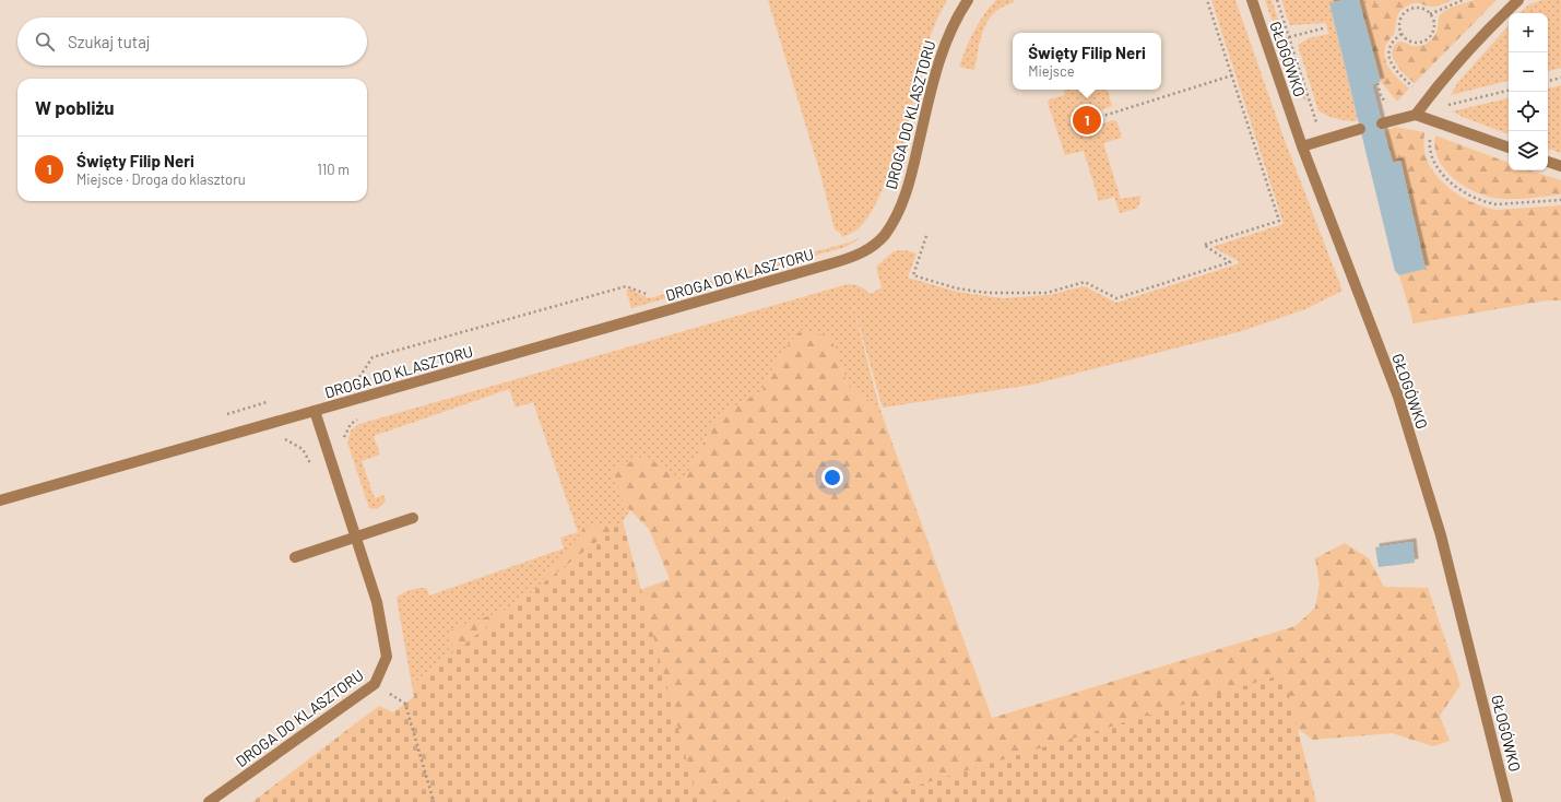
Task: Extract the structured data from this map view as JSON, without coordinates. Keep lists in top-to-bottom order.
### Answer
{
  "streets": {
    "street": ["GŁOGÓWKO", "DROGA DO KLASZTORU"]
  },
  "page": {
    "map_buttons": ["+", "−"],
    "search": "Szukaj tutaj",
    "popup": ["Święty Filip Neri", "Miejsce"],
    "heading": "W pobliżu",
    "pins": "1",
    "list": [
      {
        "mark": "1",
        "name": "Święty Filip Neri",
        "note": "Miejsce · Droga do klasztoru",
        "value": "110 m"
      }
    ]
  }
}
